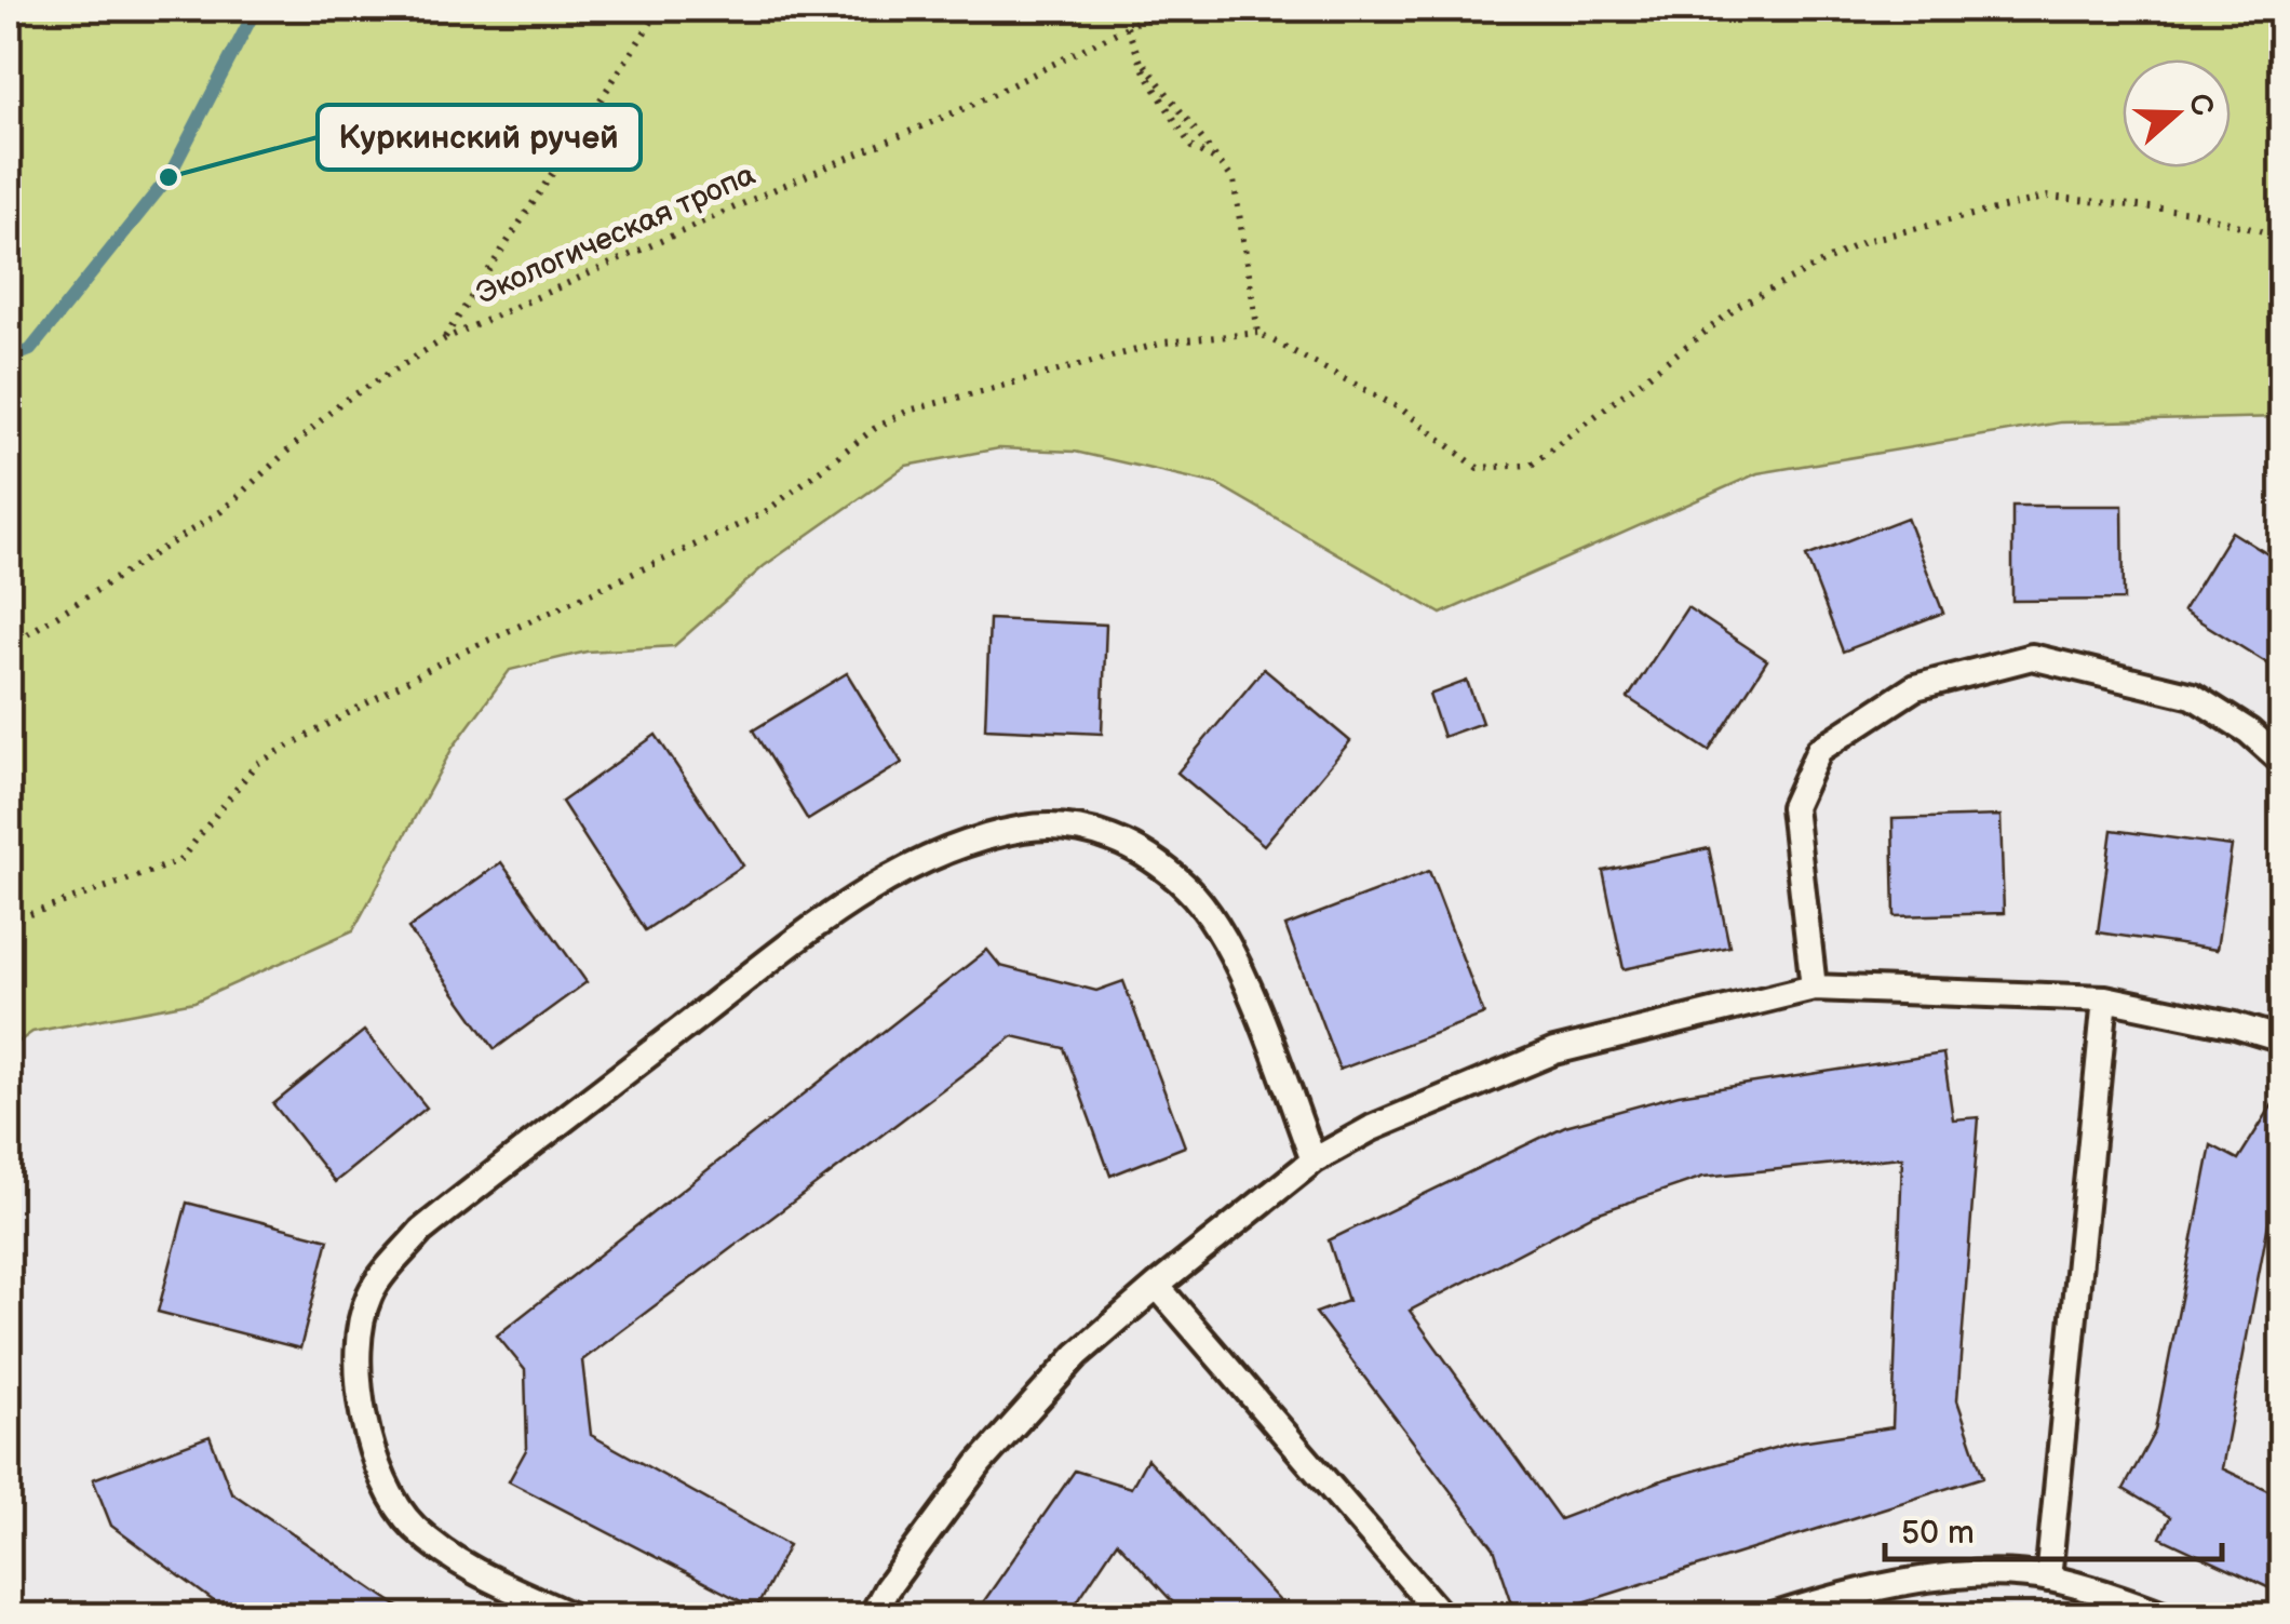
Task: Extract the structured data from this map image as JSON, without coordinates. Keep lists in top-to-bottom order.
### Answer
{
  "streets": {
    "path": ["Экологическая тропа"]
  },
  "places": ["Куркинский ручей"],
  "scale_bar": "50 m",
  "north": "right"
}
